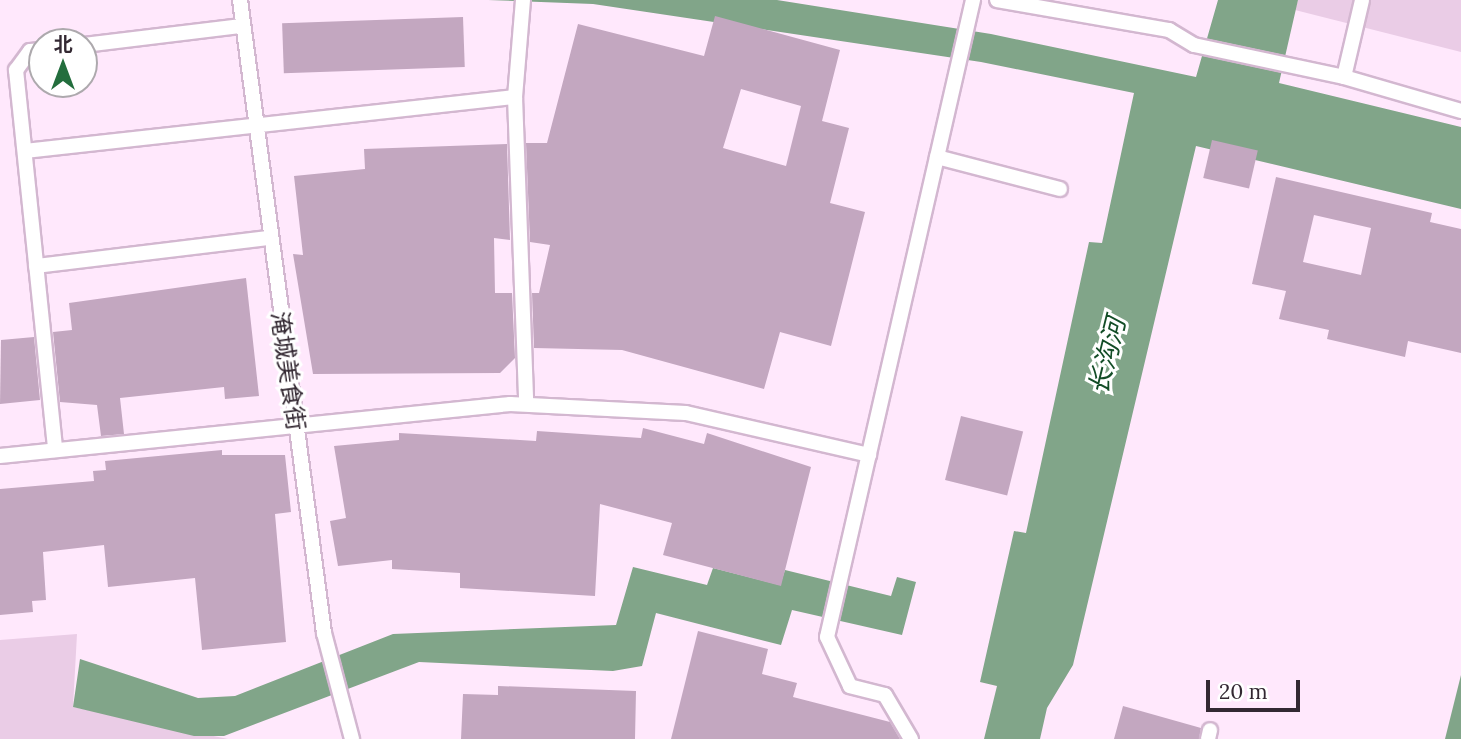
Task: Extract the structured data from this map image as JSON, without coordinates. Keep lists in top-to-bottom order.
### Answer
{
  "streets": {
    "lane": ["淹城美食街"]
  },
  "water": ["长沟河"],
  "scale_bar": "20 m",
  "north": "top"
}
